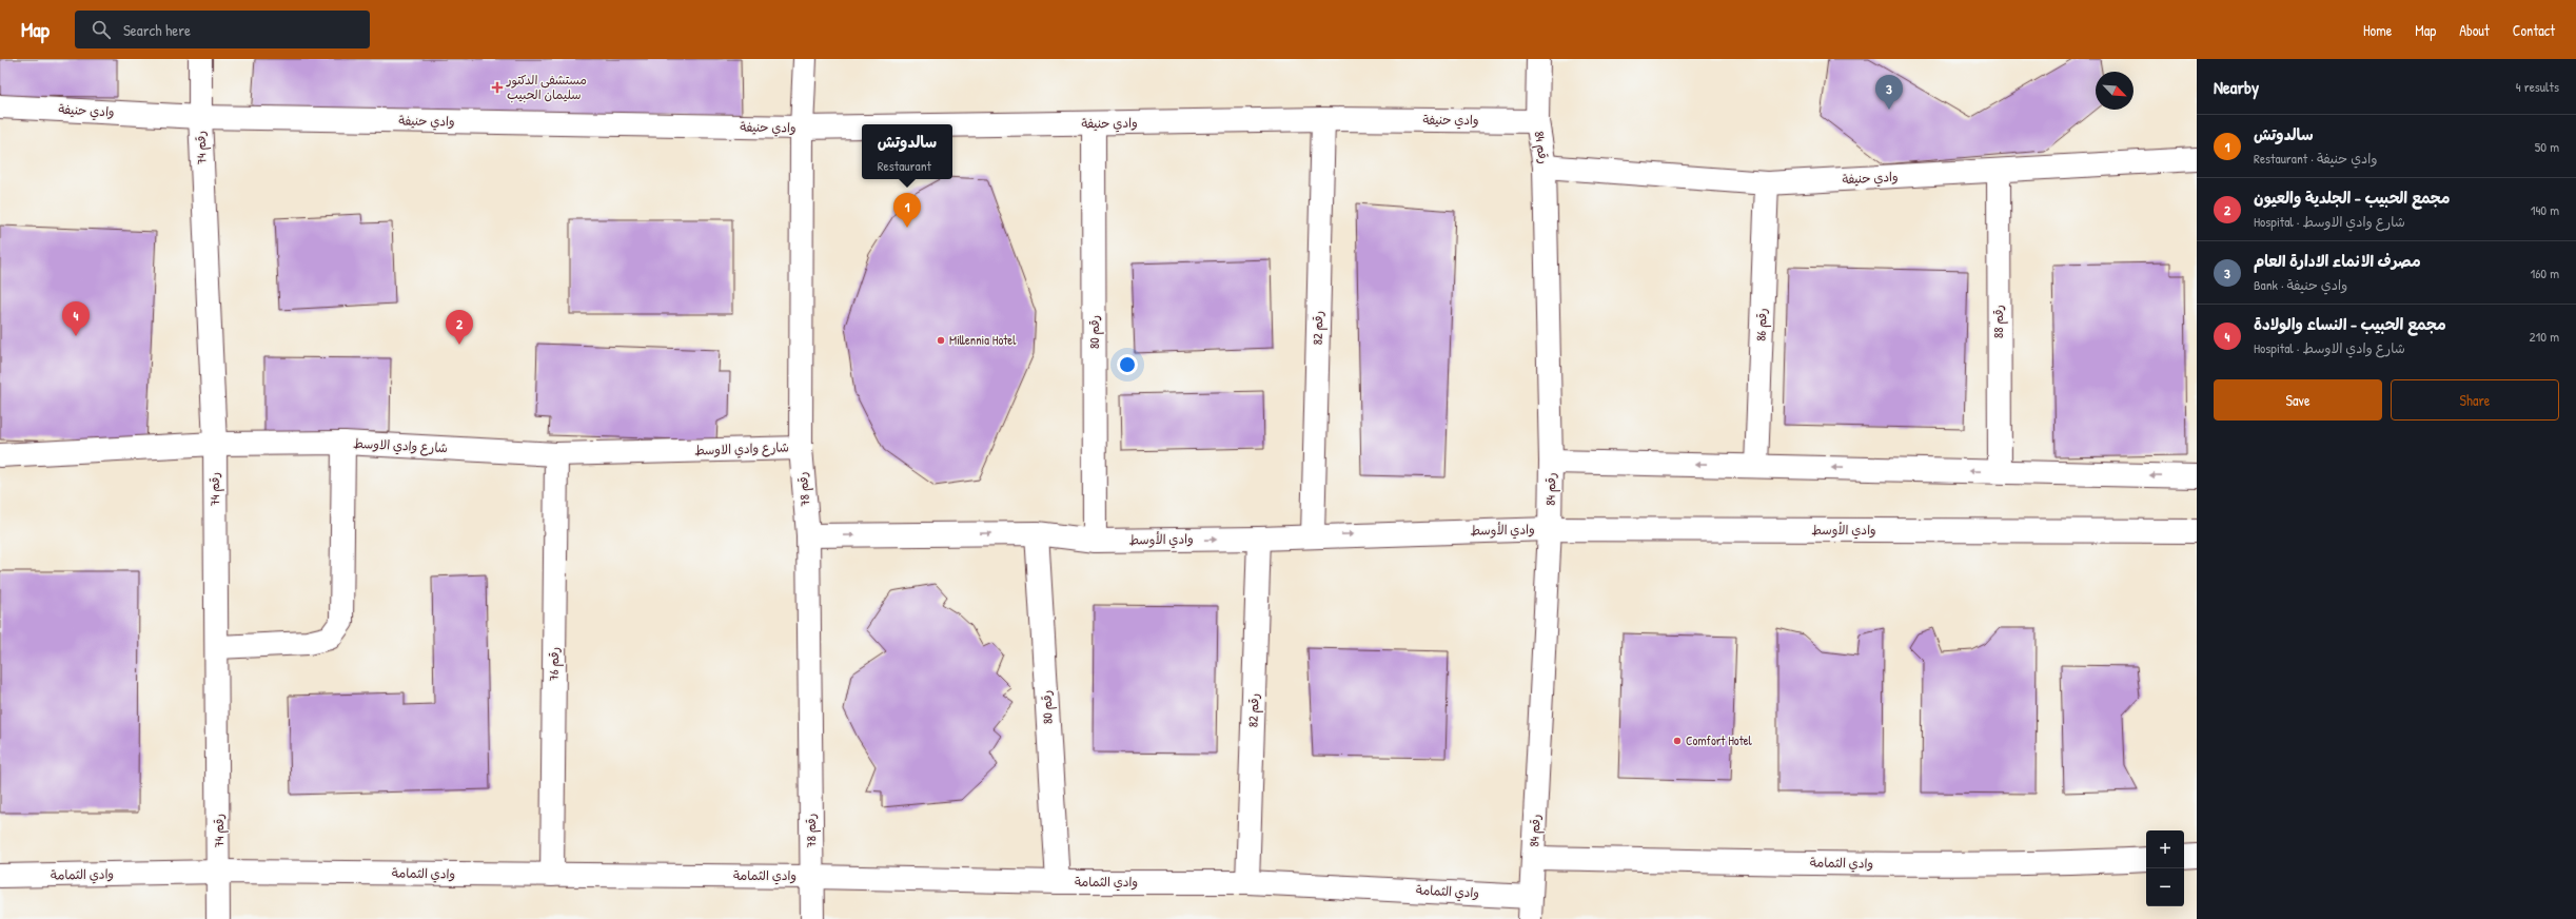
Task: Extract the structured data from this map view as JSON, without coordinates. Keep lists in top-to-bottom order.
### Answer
{
  "streets": {
    "street": [
      "وادي حنيفة",
      "رقم 74",
      "رقم 84",
      "رقم 88",
      "رقم 86",
      "رقم 82",
      "رقم 80",
      "شارع وادي الاوسط",
      "رقم 78",
      "وادي الأوسط",
      "رقم 76",
      "وادي الثمامة"
    ]
  },
  "crossings": [
    ["وادي حنيفة", "رقم 74"],
    ["وادي حنيفة", "رقم 84"],
    ["وادي حنيفة", "رقم 88"],
    ["وادي حنيفة", "رقم 86"],
    ["وادي حنيفة", "رقم 82"],
    ["وادي حنيفة", "رقم 80"],
    ["وادي حنيفة", "رقم 78"],
    ["رقم 74", "شارع وادي الاوسط"],
    ["رقم 74", "وادي الثمامة"],
    ["رقم 84", "وادي الأوسط"],
    ["رقم 84", "وادي الثمامة"],
    ["رقم 82", "وادي الأوسط"],
    ["رقم 82", "وادي الثمامة"],
    ["رقم 80", "وادي الأوسط"],
    ["رقم 80", "وادي الثمامة"],
    ["شارع وادي الاوسط", "رقم 78"],
    ["شارع وادي الاوسط", "رقم 76"],
    ["رقم 78", "وادي الأوسط"],
    ["رقم 78", "وادي الثمامة"],
    ["رقم 76", "وادي الثمامة"]
  ],
  "one_way": ["وادي الأوسط"],
  "places": {
    "health": ["مستشفى الدكتور سليمان الحبيب"],
    "other": ["Millennia Hotel", "Comfort Hotel"]
  },
  "north": "bottom right",
  "page": {
    "header": "Map",
    "search": "Search here",
    "nav": [
      "Home",
      "Map",
      "About",
      "Contact"
    ],
    "heading": ["Nearby", "4 results"],
    "pins": [
      "3",
      "1",
      "4",
      "2"
    ],
    "list": [
      {
        "mark": "1",
        "name": "سالدوتش",
        "note": "Restaurant · وادي حنيفة",
        "value": "50 m"
      },
      {
        "mark": "2",
        "name": "مجمع الحبيب - الجلدية والعيون",
        "note": "Hospital · شارع وادي الاوسط",
        "value": "140 m"
      },
      {
        "mark": "3",
        "name": "مصرف الانماء الادارة العام",
        "note": "Bank · وادي حنيفة",
        "value": "160 m"
      },
      {
        "mark": "4",
        "name": "مجمع الحبيب - النساء والولادة",
        "note": "Hospital · شارع وادي الاوسط",
        "value": "210 m"
      }
    ],
    "popup": ["سالدوتش", "Restaurant"],
    "buttons": ["Save", "Share"],
    "map_buttons": ["+", "−"]
  }
}
